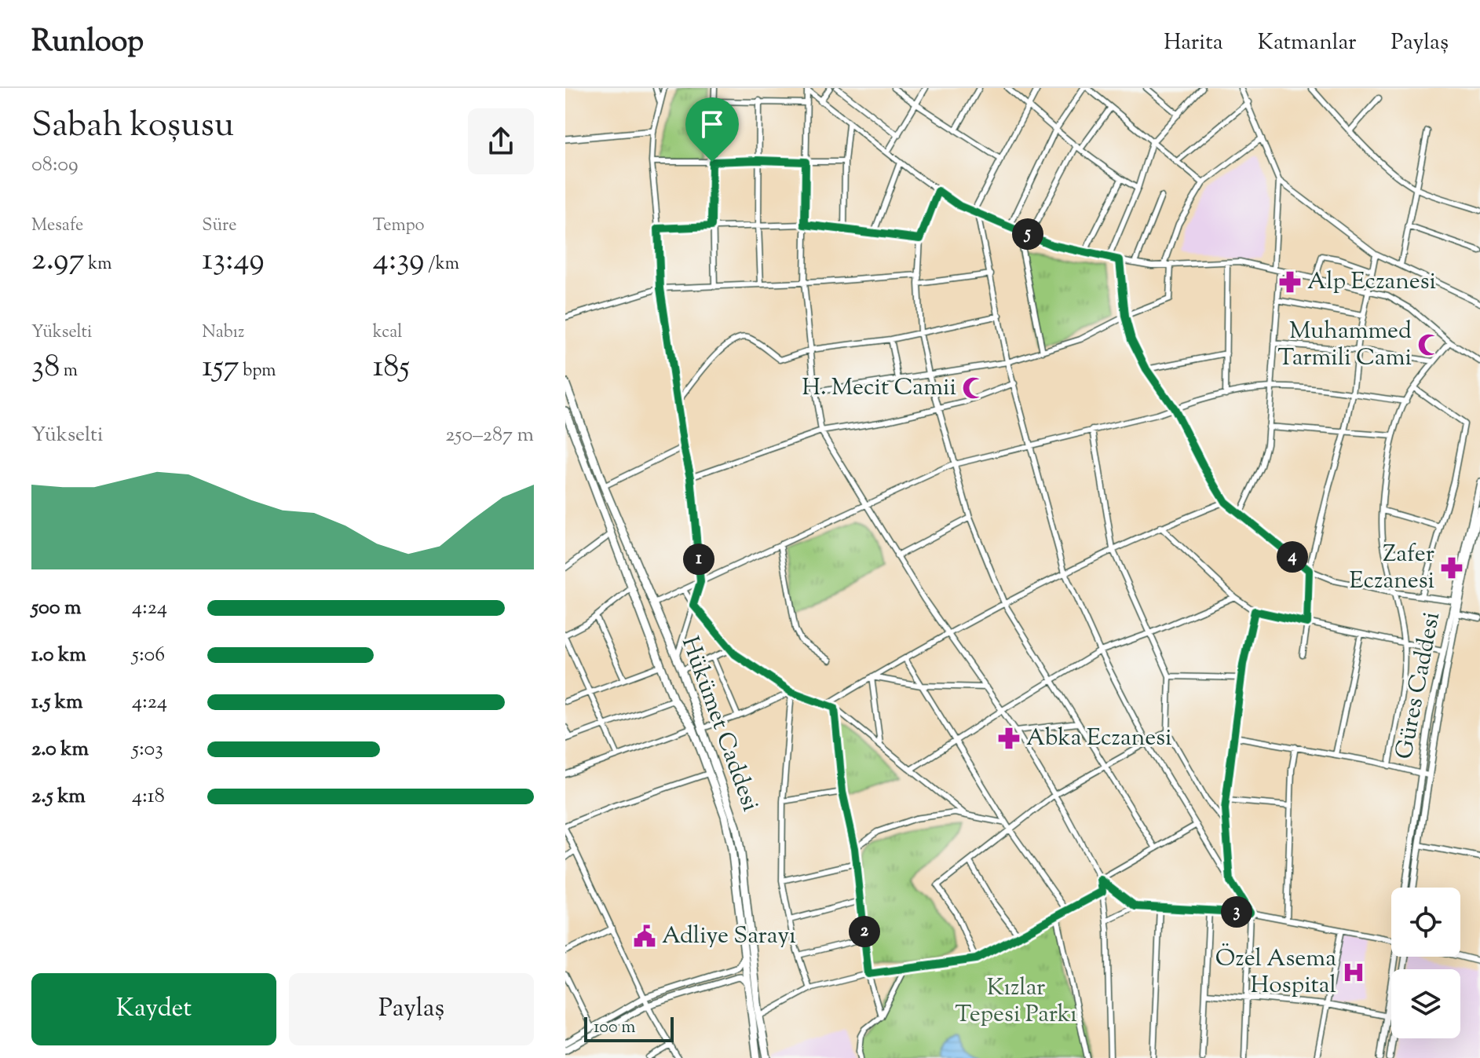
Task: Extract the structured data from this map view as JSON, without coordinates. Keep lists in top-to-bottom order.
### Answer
{
  "streets": {
    "main road": ["Hükümet Caddesi"],
    "street": ["Güres Caddesi"]
  },
  "parks": ["Kızlar Tepesi Parkı"],
  "places": {
    "pharmacy": ["Alp Eczanesi", "Zafer Eczanesi", "Abka Eczanesi"],
    "mosque": ["Muhammed Tarmili Cami", "H. Mecit Camii"],
    "public building": ["Adliye Sarayı"],
    "hospital": ["Özel Asema Hospital"]
  },
  "scale_bar": "100 m",
  "page": {
    "header": "Runloop",
    "nav": ["Harita", "Katmanlar", "Paylaş"],
    "heading": ["Sabah koşusu", "08:09"],
    "stats": [
      ["Mesafe", "2.97 km"],
      ["Süre", "13:49"],
      ["Tempo", "4:39 /km"],
      ["Yükselti", "38 m"],
      ["Nabız", "157 bpm"],
      ["kcal", "185"]
    ],
    "pins": [
      "5",
      "4",
      "1",
      "3",
      "2"
    ],
    "chart": ["Yükselti", "250–287 m"],
    "list": [
      {
        "name": "500 m",
        "note": "4:24"
      },
      {
        "name": "1.0 km",
        "note": "5:06"
      },
      {
        "name": "1.5 km",
        "note": "4:24"
      },
      {
        "name": "2.0 km",
        "note": "5:03"
      },
      {
        "name": "2.5 km",
        "note": "4:18"
      }
    ],
    "buttons": ["Kaydet", "Paylaş"],
    "scale": "100 m"
  }
}
